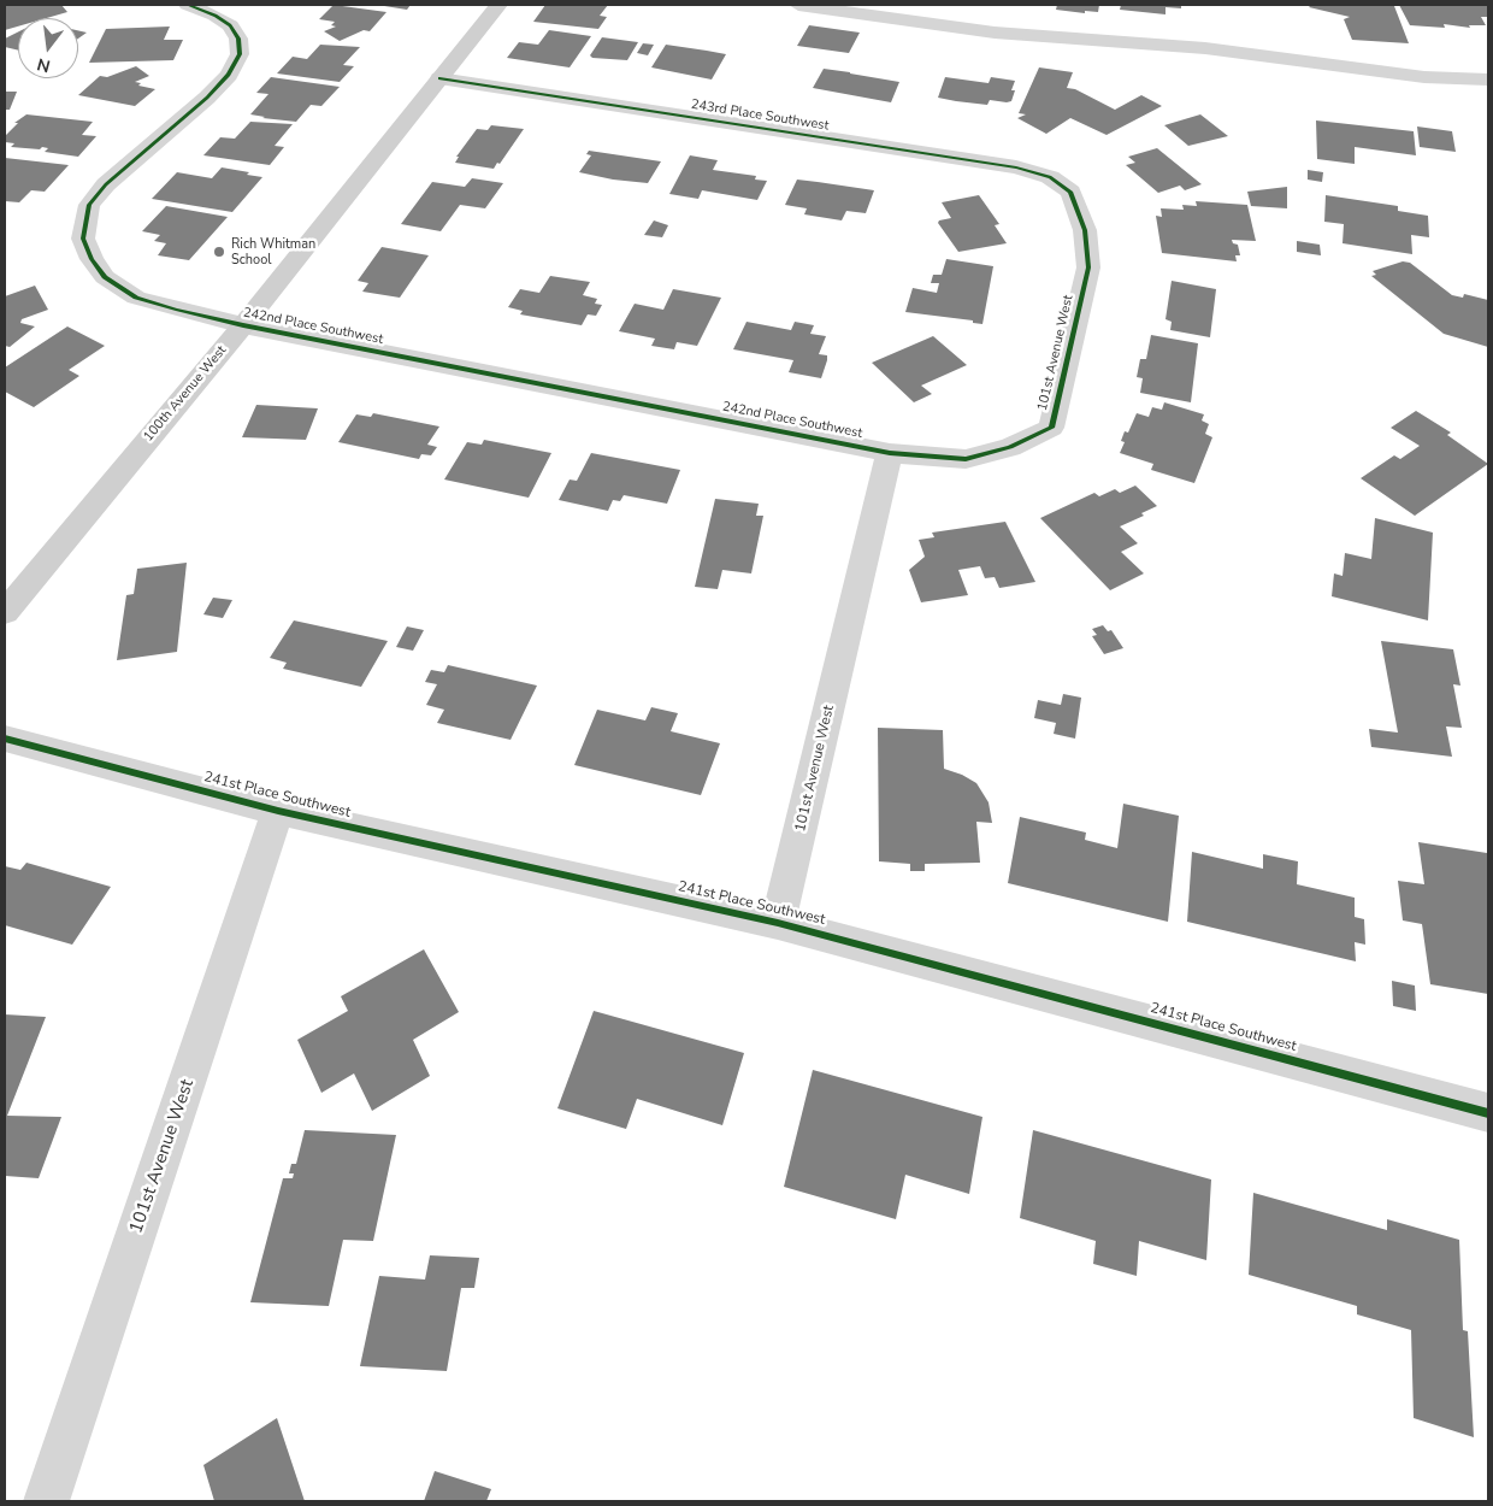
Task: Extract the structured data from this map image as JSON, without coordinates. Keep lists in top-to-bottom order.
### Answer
{
  "streets": {
    "main road": ["100th Avenue West"],
    "street": [
      "243rd Place Southwest",
      "242nd Place Southwest",
      "101st Avenue West",
      "241st Place Southwest"
    ]
  },
  "crossings": [
    ["243rd Place Southwest", "101st Avenue West"],
    ["243rd Place Southwest", "100th Avenue West"],
    ["242nd Place Southwest", "101st Avenue West"],
    ["242nd Place Southwest", "100th Avenue West"],
    ["101st Avenue West", "241st Place Southwest"]
  ],
  "places": ["Rich Whitman School"],
  "north": "bottom"
}
